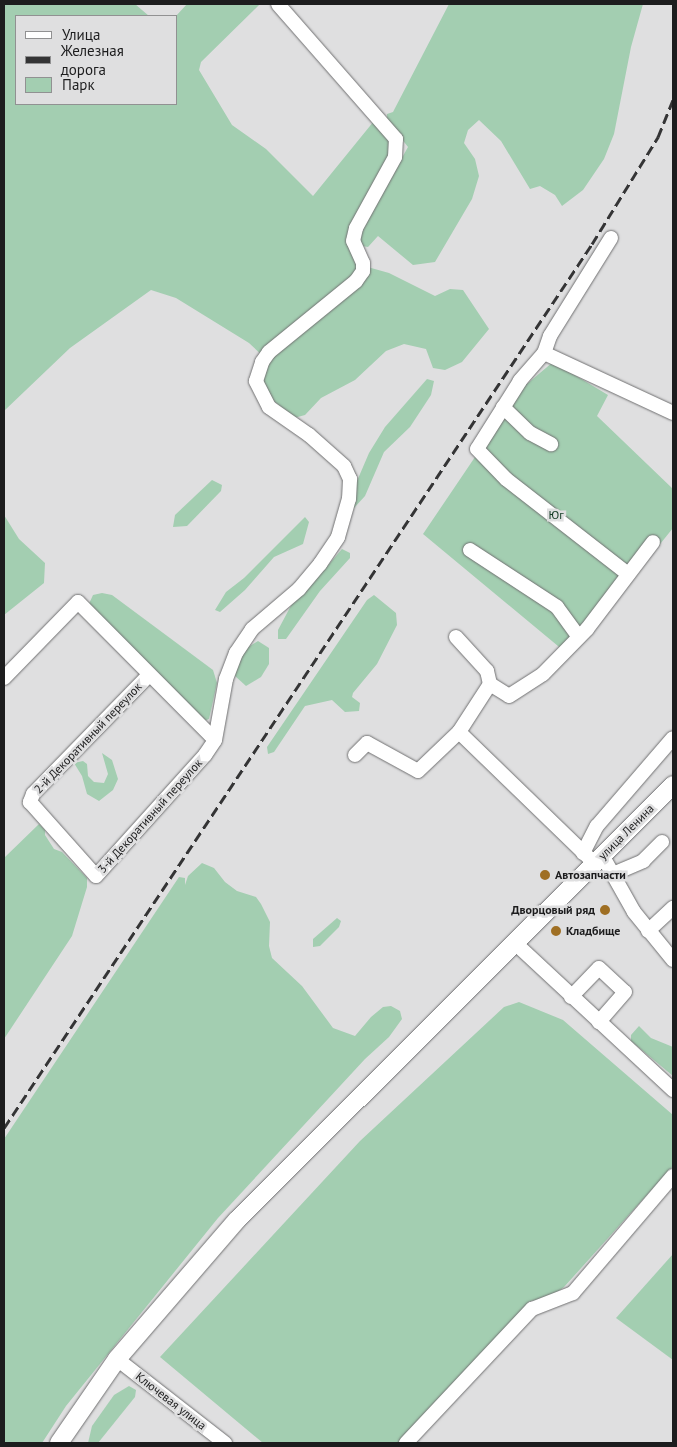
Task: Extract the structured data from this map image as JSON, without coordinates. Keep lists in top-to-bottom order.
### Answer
{
  "streets": {
    "main road": ["улица Ленина"],
    "street": ["2-й Декоративный переулок", "3-й Декоративный переулок", "Ключевая улица"]
  },
  "crossings": [
    ["2-й Декоративный переулок", "3-й Декоративный переулок"],
    ["улица Ленина", "Ключевая улица"]
  ],
  "parks": ["Юг"],
  "places": ["Автозапчасти", "Дворцовый ряд", "Кладбище"],
  "legend": ["Улица", "Железная дорога", "Парк"]
}
